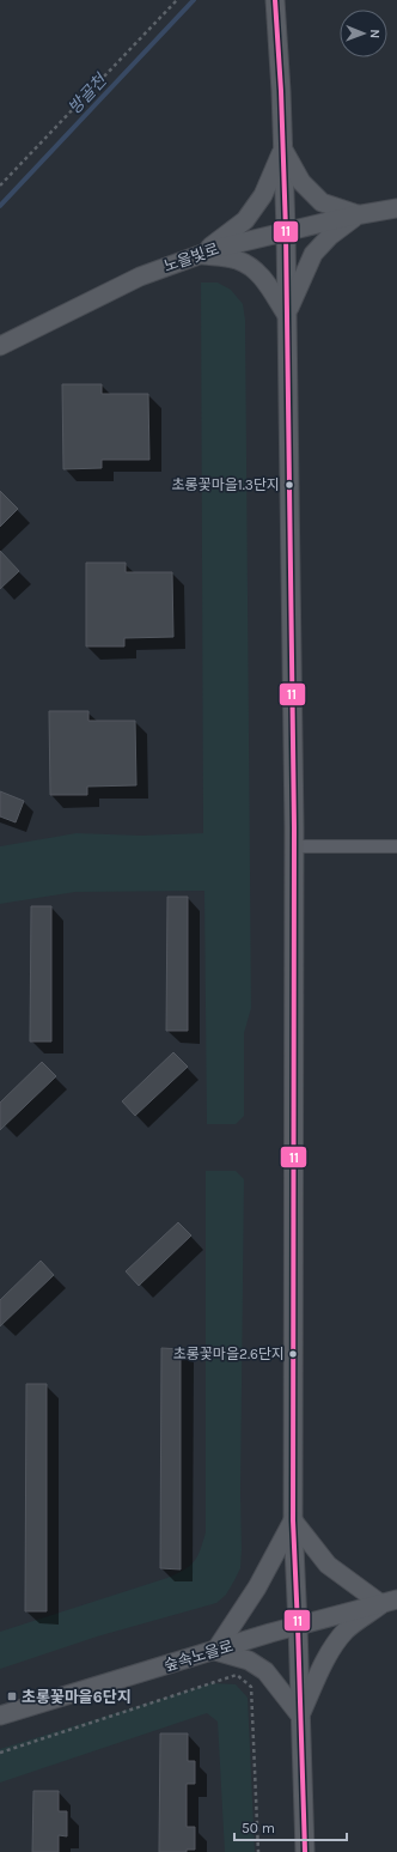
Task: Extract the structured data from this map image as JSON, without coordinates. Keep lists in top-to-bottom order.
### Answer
{
  "streets": {
    "street": ["노을빛로", "숲속노을로"]
  },
  "water": ["방골천"],
  "places": {
    "other": ["초롱꽃마을1.3단지", "초롱꽃마을2.6단지"],
    "transit": ["초롱꽃마을6단지"]
  },
  "lines": ["transit line 11"],
  "scale_bar": "50 m",
  "north": "right"
}
